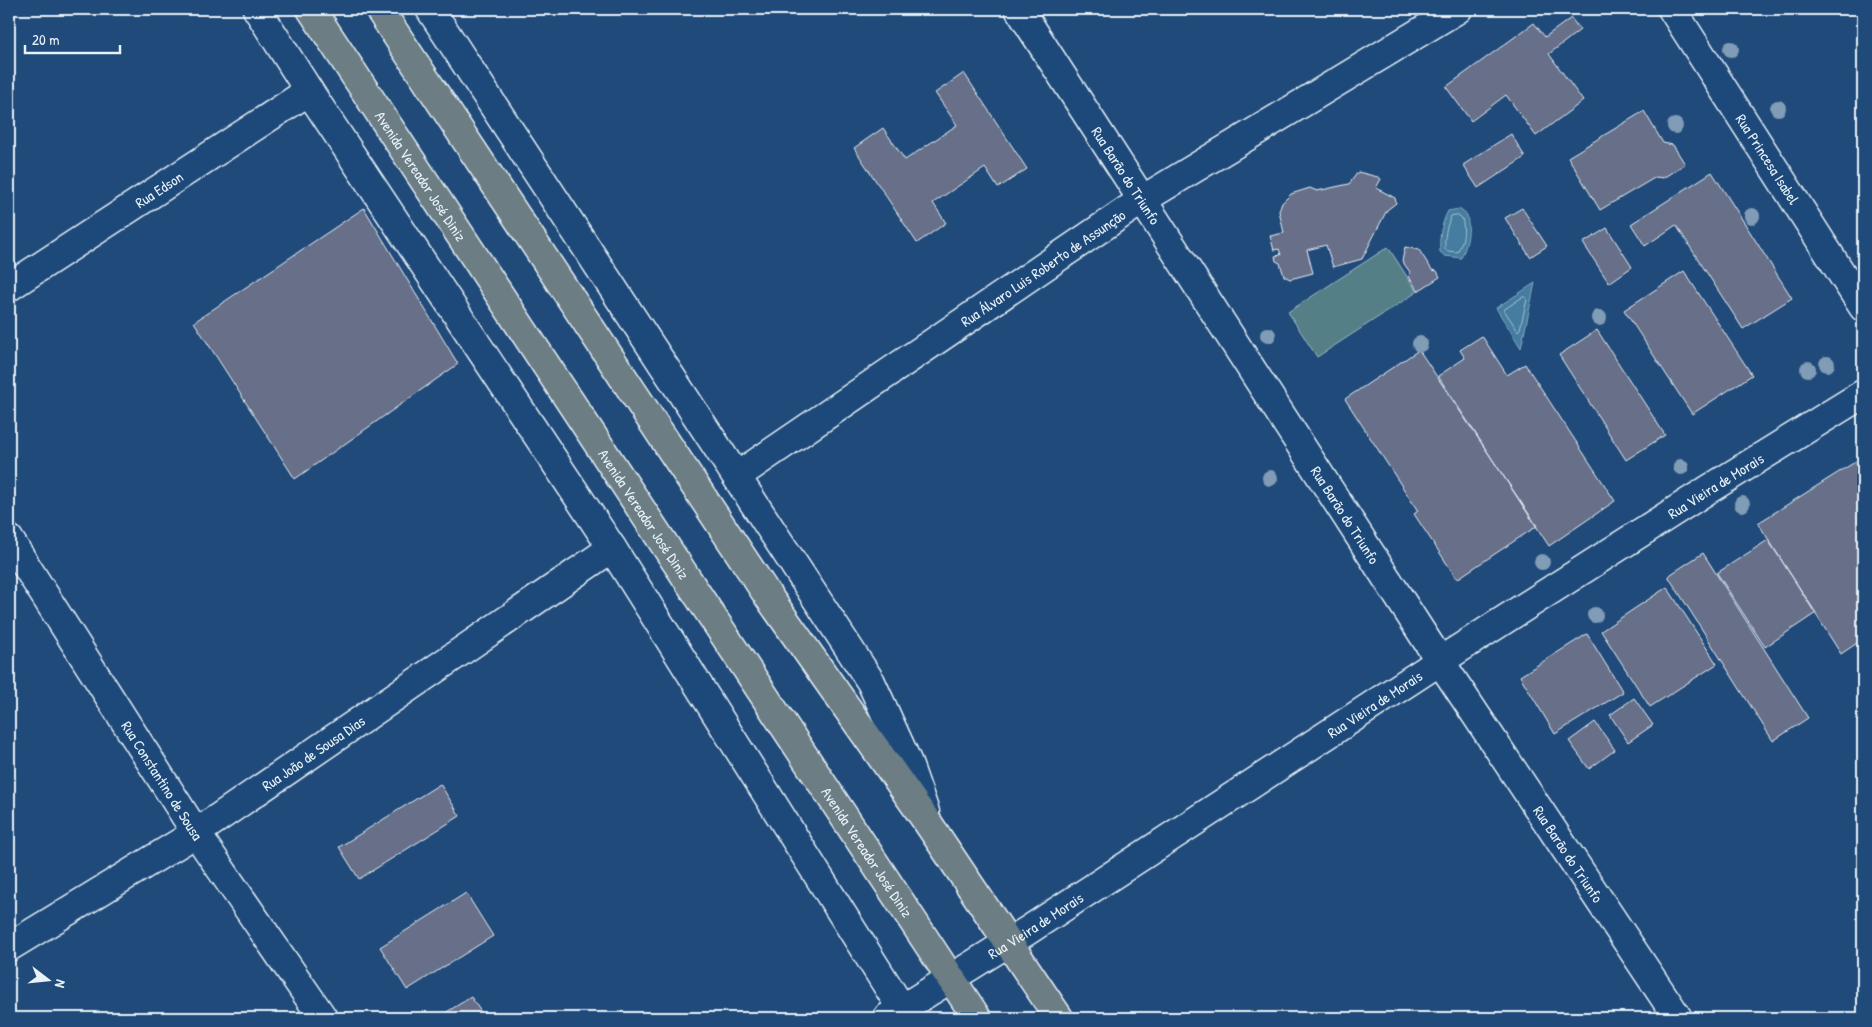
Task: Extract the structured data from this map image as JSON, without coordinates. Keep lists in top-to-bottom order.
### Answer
{
  "streets": {
    "main road": ["Avenida Vereador José Diniz"],
    "street": [
      "Rua Princesa Isabel",
      "Rua Barão do Triunfo",
      "Rua Edson",
      "Rua Álvaro Luis Roberto de Assunção",
      "Rua Vieira de Morais",
      "Rua João de Sousa Dias",
      "Rua Constantino de Sousa"
    ]
  },
  "crossings": [
    ["Avenida Vereador José Diniz", "Rua Vieira de Morais"],
    ["Rua Barão do Triunfo", "Rua Álvaro Luis Roberto de Assunção"],
    ["Rua Barão do Triunfo", "Rua Vieira de Morais"],
    ["Rua João de Sousa Dias", "Rua Constantino de Sousa"]
  ],
  "scale_bar": "20 m",
  "north": "right"
}
